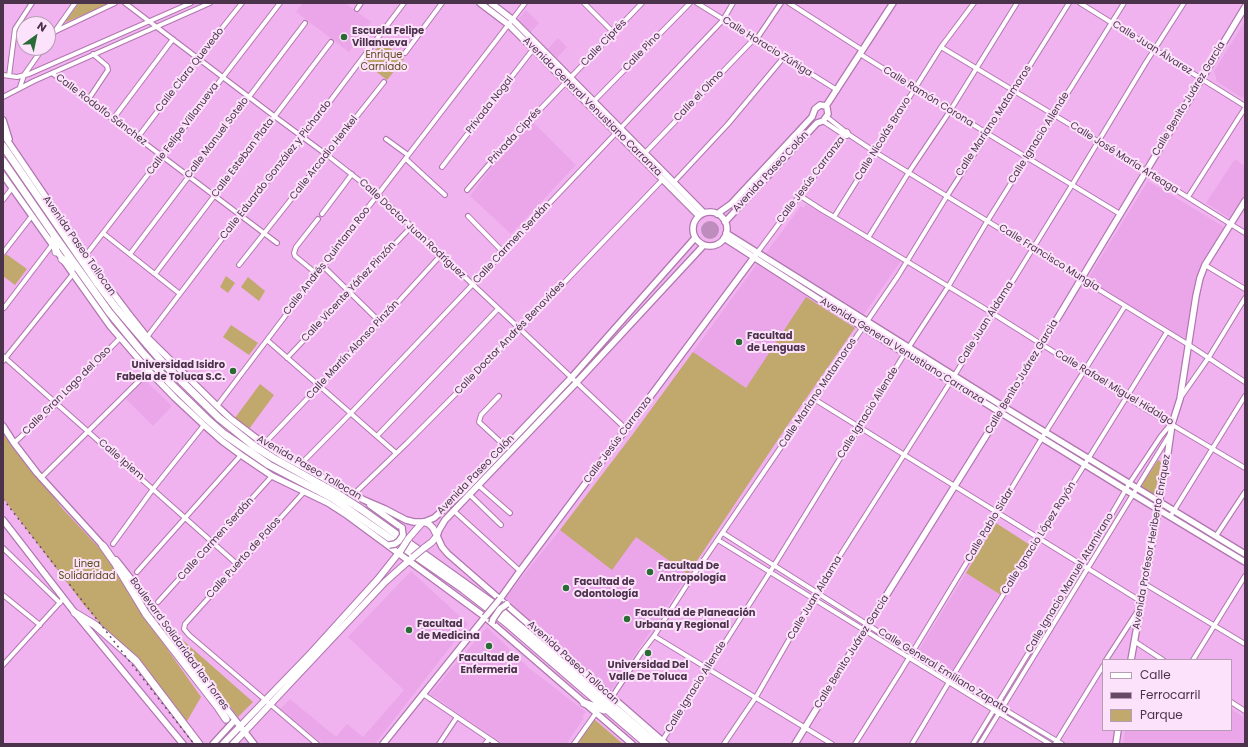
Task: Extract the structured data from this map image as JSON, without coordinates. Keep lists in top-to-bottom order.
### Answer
{
  "streets": {
    "highway": ["Avenida Paseo Tollocan", "Boulevard Solidaridad las Torres"],
    "main road": [
      "Calle Benito Juárez Garcia",
      "Avenida General Venustiano Carranza",
      "Avenida Paseo Colón",
      "Calle Jesús Carranza",
      "Avenida Profesor Heriberto Enríquez"
    ],
    "street": [
      "Calle Ciprés",
      "Calle Horacio Zúñiga",
      "Calle Juan Álvarez",
      "Calle Pino",
      "Calle Clara Quevedo",
      "Calle el Olmo",
      "Calle Ramón Corona",
      "Privada Nogal",
      "Calle Rodolfo Sánchez",
      "Calle Mariano Matamoros",
      "Calle Felipe Villanueva",
      "Privada Ciprés",
      "Calle Manuel Sotelo",
      "Calle Ignacio Allende",
      "Calle Nicolás Bravo",
      "Calle Esteban Plata",
      "Calle Arcadio Henkel",
      "Calle José María Arteaga",
      "Calle Eduardo González y Pichardo",
      "Calle Doctor Juan Rodríguez",
      "Calle Carmen Serdán",
      "Calle Francisco Mungia",
      "Calle Andrés Quintana Roo",
      "Calle Vicente Yáñez Pinzón",
      "Calle Juan Aldama",
      "Calle Doctor Andrés Benavides",
      "Calle Martín Alonso Pinzón",
      "Calle Rafael Miguel Hidalgo",
      "Calle Gran Lago del Oso",
      "Calle Ipiem",
      "Calle Pablo Sidar",
      "Calle Ignacio López Rayón",
      "Calle Puerto de Palos",
      "Calle Ignacio Manuel Atamirano",
      "Calle General Emiliano Zapata"
    ]
  },
  "crossings": [
    ["Calle Ciprés", "Avenida General Venustiano Carranza"],
    ["Calle Ciprés", "Privada Ciprés"],
    ["Calle Horacio Zúñiga", "Calle el Olmo"],
    ["Calle Horacio Zúñiga", "Calle Carmen Serdán"],
    ["Calle Juan Álvarez", "Calle Benito Juárez Garcia"],
    ["Calle Juan Álvarez", "Calle Ignacio Allende"],
    ["Calle Juan Álvarez", "Calle Juan Aldama"],
    ["Calle Pino", "Avenida General Venustiano Carranza"],
    ["Calle Clara Quevedo", "Calle Rodolfo Sánchez"],
    ["Calle Clara Quevedo", "Calle Doctor Juan Rodríguez"],
    ["Calle el Olmo", "Avenida General Venustiano Carranza"],
    ["Calle Ramón Corona", "Calle Benito Juárez Garcia"],
    ["Calle Ramón Corona", "Calle Mariano Matamoros"],
    ["Calle Ramón Corona", "Calle Ignacio Allende"],
    ["Calle Ramón Corona", "Calle Nicolás Bravo"],
    ["Calle Ramón Corona", "Calle Juan Aldama"],
    ["Calle Benito Juárez Garcia", "Avenida General Venustiano Carranza"],
    ["Calle Benito Juárez Garcia", "Calle José María Arteaga"],
    ["Calle Benito Juárez Garcia", "Calle Francisco Mungia"],
    ["Calle Benito Juárez Garcia", "Calle Rafael Miguel Hidalgo"],
    ["Calle Benito Juárez Garcia", "Calle General Emiliano Zapata"],
    ["Privada Nogal", "Avenida General Venustiano Carranza"],
    ["Avenida General Venustiano Carranza", "Calle Mariano Matamoros"],
    ["Avenida General Venustiano Carranza", "Privada Ciprés"],
    ["Avenida General Venustiano Carranza", "Calle Ignacio Allende"],
    ["Avenida General Venustiano Carranza", "Avenida Paseo Colón"],
    ["Avenida General Venustiano Carranza", "Calle Jesús Carranza"],
    ["Avenida General Venustiano Carranza", "Calle Carmen Serdán"],
    ["Avenida General Venustiano Carranza", "Calle Andrés Quintana Roo"],
    ["Avenida General Venustiano Carranza", "Calle Juan Aldama"],
    ["Avenida General Venustiano Carranza", "Calle Doctor Andrés Benavides"],
    ["Avenida General Venustiano Carranza", "Calle Pablo Sidar"],
    ["Avenida General Venustiano Carranza", "Calle Ignacio López Rayón"],
    ["Avenida General Venustiano Carranza", "Avenida Profesor Heriberto Enríquez"],
    ["Avenida General Venustiano Carranza", "Calle Ignacio Manuel Atamirano"],
    ["Calle Rodolfo Sánchez", "Calle Felipe Villanueva"],
    ["Calle Rodolfo Sánchez", "Calle Manuel Sotelo"],
    ["Calle Rodolfo Sánchez", "Calle Esteban Plata"],
    ["Calle Rodolfo Sánchez", "Calle Arcadio Henkel"],
    ["Calle Rodolfo Sánchez", "Calle Eduardo González y Pichardo"],
    ["Calle Mariano Matamoros", "Calle José María Arteaga"],
    ["Calle Mariano Matamoros", "Avenida Paseo Tollocan"],
    ["Calle Mariano Matamoros", "Calle Francisco Mungia"],
    ["Calle Mariano Matamoros", "Calle Rafael Miguel Hidalgo"],
    ["Calle Mariano Matamoros", "Calle General Emiliano Zapata"],
    ["Calle Felipe Villanueva", "Calle Doctor Juan Rodríguez"],
    ["Calle Felipe Villanueva", "Avenida Paseo Tollocan"],
    ["Calle Manuel Sotelo", "Calle Doctor Juan Rodríguez"],
    ["Calle Ignacio Allende", "Calle José María Arteaga"],
    ["Calle Ignacio Allende", "Avenida Paseo Tollocan"],
    ["Calle Ignacio Allende", "Calle Francisco Mungia"],
    ["Calle Ignacio Allende", "Calle Rafael Miguel Hidalgo"],
    ["Calle Ignacio Allende", "Calle General Emiliano Zapata"],
    ["Calle Nicolás Bravo", "Calle José María Arteaga"],
    ["Calle Nicolás Bravo", "Calle Francisco Mungia"],
    ["Calle Nicolás Bravo", "Calle Rafael Miguel Hidalgo"],
    ["Calle Esteban Plata", "Calle Doctor Juan Rodríguez"],
    ["Calle Arcadio Henkel", "Calle Doctor Juan Rodríguez"],
    ["Calle José María Arteaga", "Calle Juan Aldama"],
    ["Calle Eduardo González y Pichardo", "Calle Doctor Juan Rodríguez"],
    ["Calle Eduardo González y Pichardo", "Avenida Paseo Tollocan"],
    ["Avenida Paseo Colón", "Calle Doctor Juan Rodríguez"],
    ["Avenida Paseo Colón", "Avenida Paseo Tollocan"],
    ["Avenida Paseo Colón", "Calle Francisco Mungia"],
    ["Avenida Paseo Colón", "Calle Puerto de Palos"],
    ["Avenida Paseo Colón", "Boulevard Solidaridad las Torres"],
    ["Calle Jesús Carranza", "Calle Doctor Juan Rodríguez"],
    ["Calle Jesús Carranza", "Avenida Paseo Tollocan"],
    ["Calle Jesús Carranza", "Calle Francisco Mungia"],
    ["Calle Jesús Carranza", "Calle Rafael Miguel Hidalgo"],
    ["Calle Doctor Juan Rodríguez", "Calle Carmen Serdán"],
    ["Calle Doctor Juan Rodríguez", "Calle Andrés Quintana Roo"],
    ["Calle Doctor Juan Rodríguez", "Calle Vicente Yáñez Pinzón"],
    ["Calle Doctor Juan Rodríguez", "Calle Doctor Andrés Benavides"],
    ["Calle Doctor Juan Rodríguez", "Calle Martín Alonso Pinzón"],
    ["Calle Carmen Serdán", "Avenida Paseo Tollocan"],
    ["Calle Carmen Serdán", "Calle Ipiem"],
    ["Avenida Paseo Tollocan", "Calle Andrés Quintana Roo"],
    ["Avenida Paseo Tollocan", "Calle Doctor Andrés Benavides"],
    ["Avenida Paseo Tollocan", "Calle Martín Alonso Pinzón"],
    ["Avenida Paseo Tollocan", "Calle Gran Lago del Oso"],
    ["Avenida Paseo Tollocan", "Calle Puerto de Palos"],
    ["Calle Francisco Mungia", "Calle Juan Aldama"],
    ["Calle Francisco Mungia", "Calle Pablo Sidar"],
    ["Calle Francisco Mungia", "Calle Ignacio López Rayón"],
    ["Calle Juan Aldama", "Calle Rafael Miguel Hidalgo"],
    ["Calle Juan Aldama", "Calle General Emiliano Zapata"],
    ["Calle Rafael Miguel Hidalgo", "Calle Pablo Sidar"],
    ["Calle Rafael Miguel Hidalgo", "Calle Ignacio López Rayón"],
    ["Calle Rafael Miguel Hidalgo", "Avenida Profesor Heriberto Enríquez"],
    ["Calle Rafael Miguel Hidalgo", "Calle Ignacio Manuel Atamirano"],
    ["Calle Gran Lago del Oso", "Calle Ipiem"],
    ["Calle Gran Lago del Oso", "Boulevard Solidaridad las Torres"],
    ["Calle Ipiem", "Calle Puerto de Palos"],
    ["Calle Pablo Sidar", "Calle General Emiliano Zapata"],
    ["Calle Ignacio López Rayón", "Calle General Emiliano Zapata"],
    ["Avenida Profesor Heriberto Enríquez", "Calle Ignacio Manuel Atamirano"],
    ["Calle Ignacio Manuel Atamirano", "Calle General Emiliano Zapata"]
  ],
  "parks": ["Enrique Carniado", "Linea Solidaridad"],
  "places": [
    "Escuela Felipe Villanueva",
    "Facultad de Lenguas",
    "Universidad Isidro Fabela de Toluca S.C.",
    "Facultad De Antropología",
    "Facultad de Odontología",
    "Facultad de Planeación Urbana y Regional",
    "Facultad de Medicina",
    "Facultad de Enfermeria",
    "Universidad Del Valle De Toluca"
  ],
  "legend": ["Calle", "Ferrocarril", "Parque"],
  "north": "top right"
}
